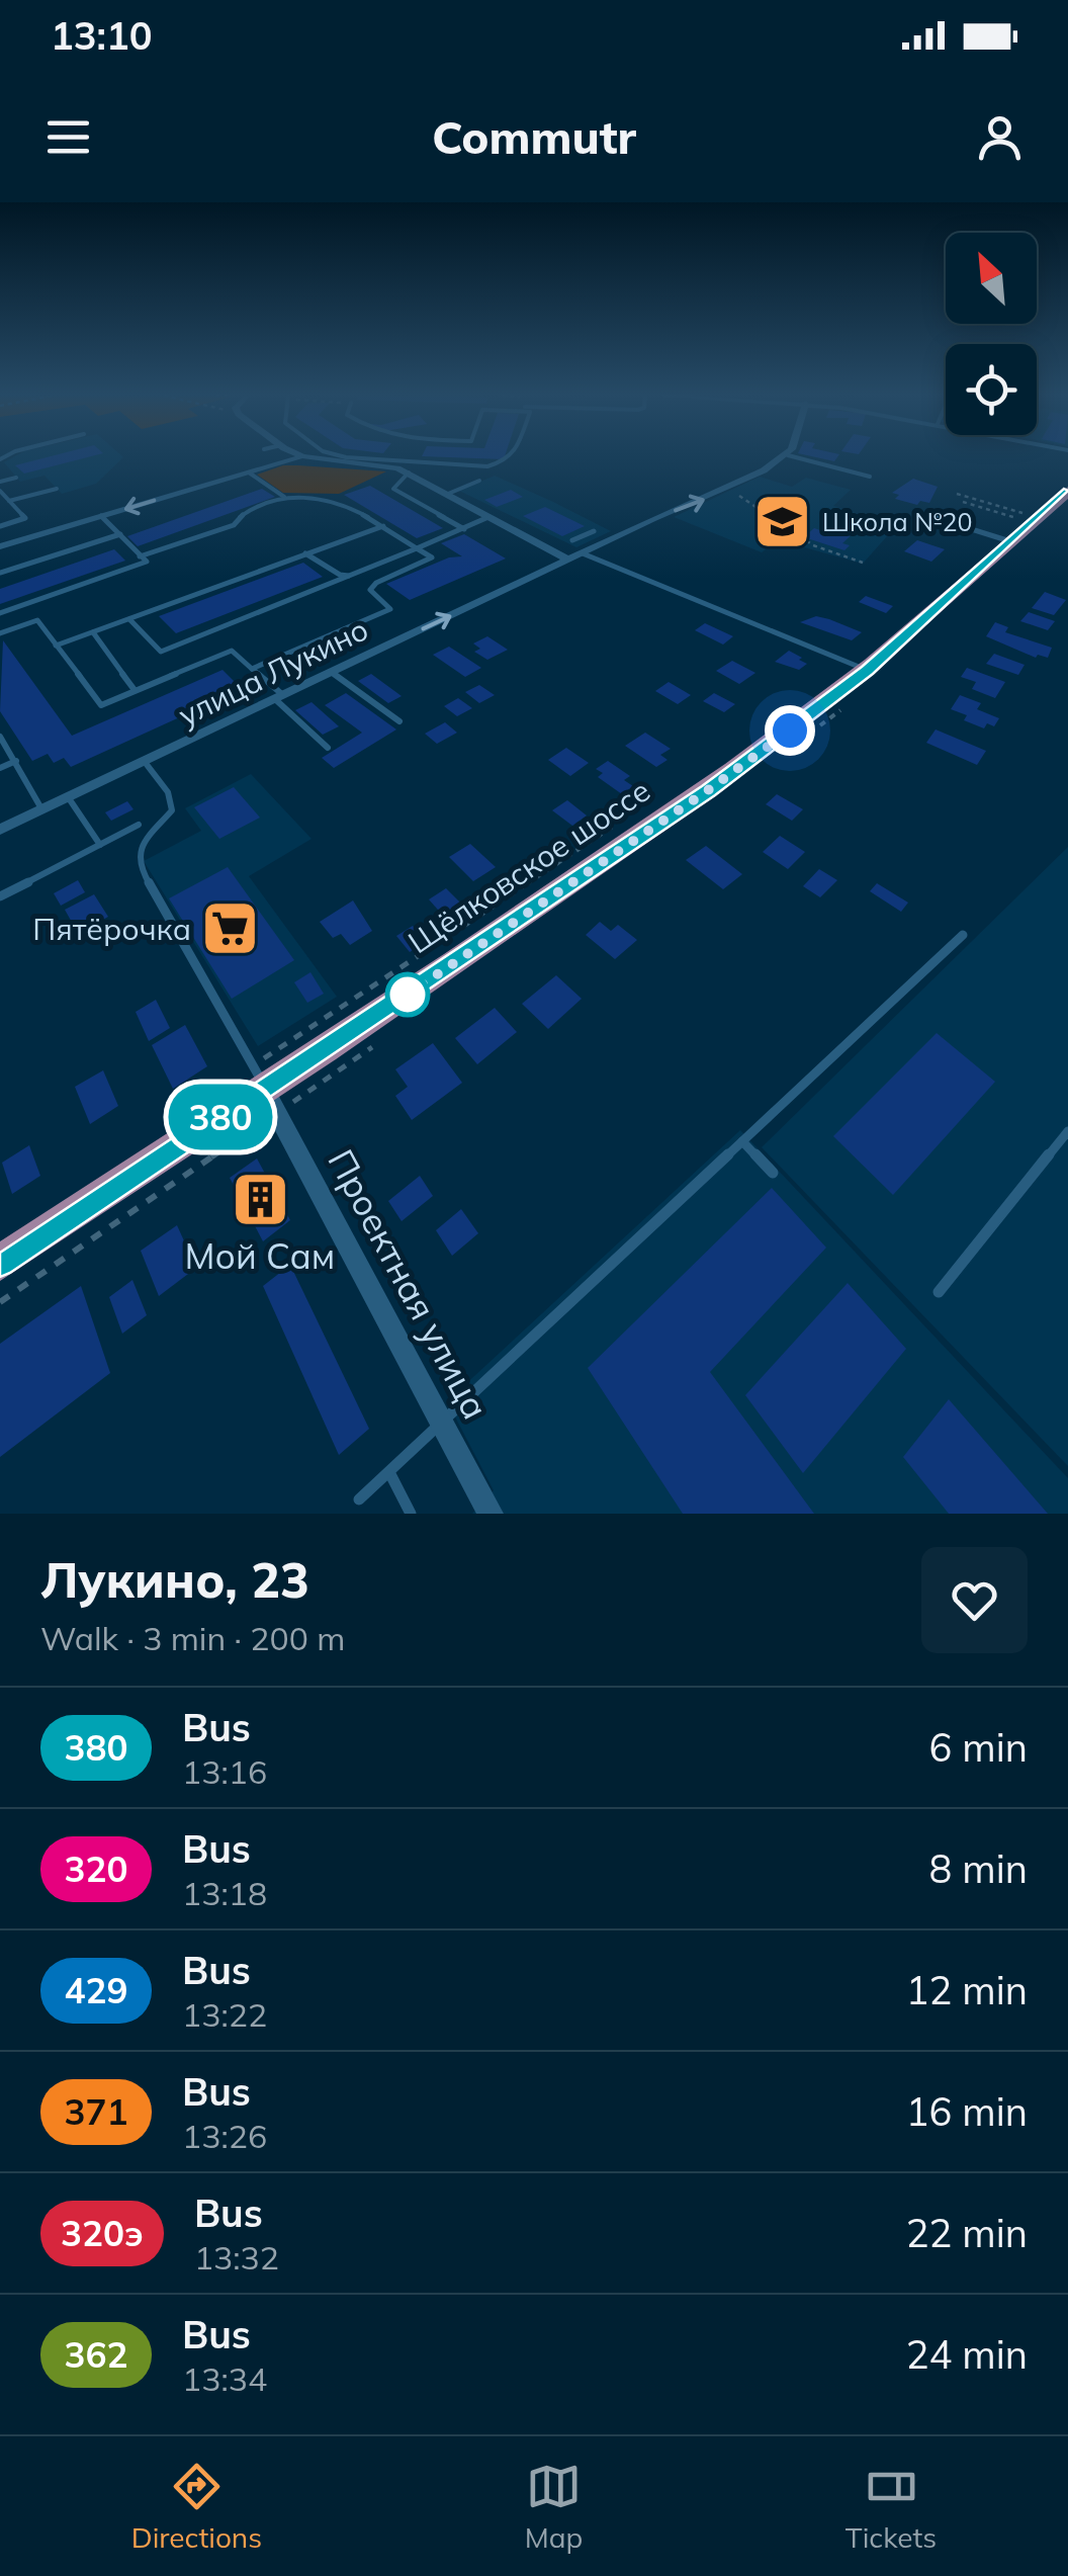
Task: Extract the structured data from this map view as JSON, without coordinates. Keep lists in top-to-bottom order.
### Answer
{
  "streets": {
    "main road": ["Щёлковское шоссе"],
    "street": ["улица Лукино", "Проектная улица"]
  },
  "crossings": [
    ["Щёлковское шоссе", "Проектная улица"]
  ],
  "one_way": ["улица Лукино"],
  "places": {
    "school or university": ["Школа №20"],
    "supermarket": ["Пятёрочка"],
    "building": ["Мой Сам"]
  },
  "lines": ["bus line 380"],
  "north": "top left",
  "page": {
    "status": "13:10",
    "header": "Commutr",
    "on_map": "380",
    "heading": ["Лукино, 23", "Walk · 3 min · 200 m"],
    "list": [
      {
        "mark": "380",
        "name": "Bus",
        "note": "13:16",
        "value": "6 min"
      },
      {
        "mark": "320",
        "name": "Bus",
        "note": "13:18",
        "value": "8 min"
      },
      {
        "mark": "429",
        "name": "Bus",
        "note": "13:22",
        "value": "12 min"
      },
      {
        "mark": "371",
        "name": "Bus",
        "note": "13:26",
        "value": "16 min"
      },
      {
        "mark": "320э",
        "name": "Bus",
        "note": "13:32",
        "value": "22 min"
      },
      {
        "mark": "362",
        "name": "Bus",
        "note": "13:34",
        "value": "24 min"
      }
    ],
    "tabs": ["Directions", "Map", "Tickets"]
  }
}
